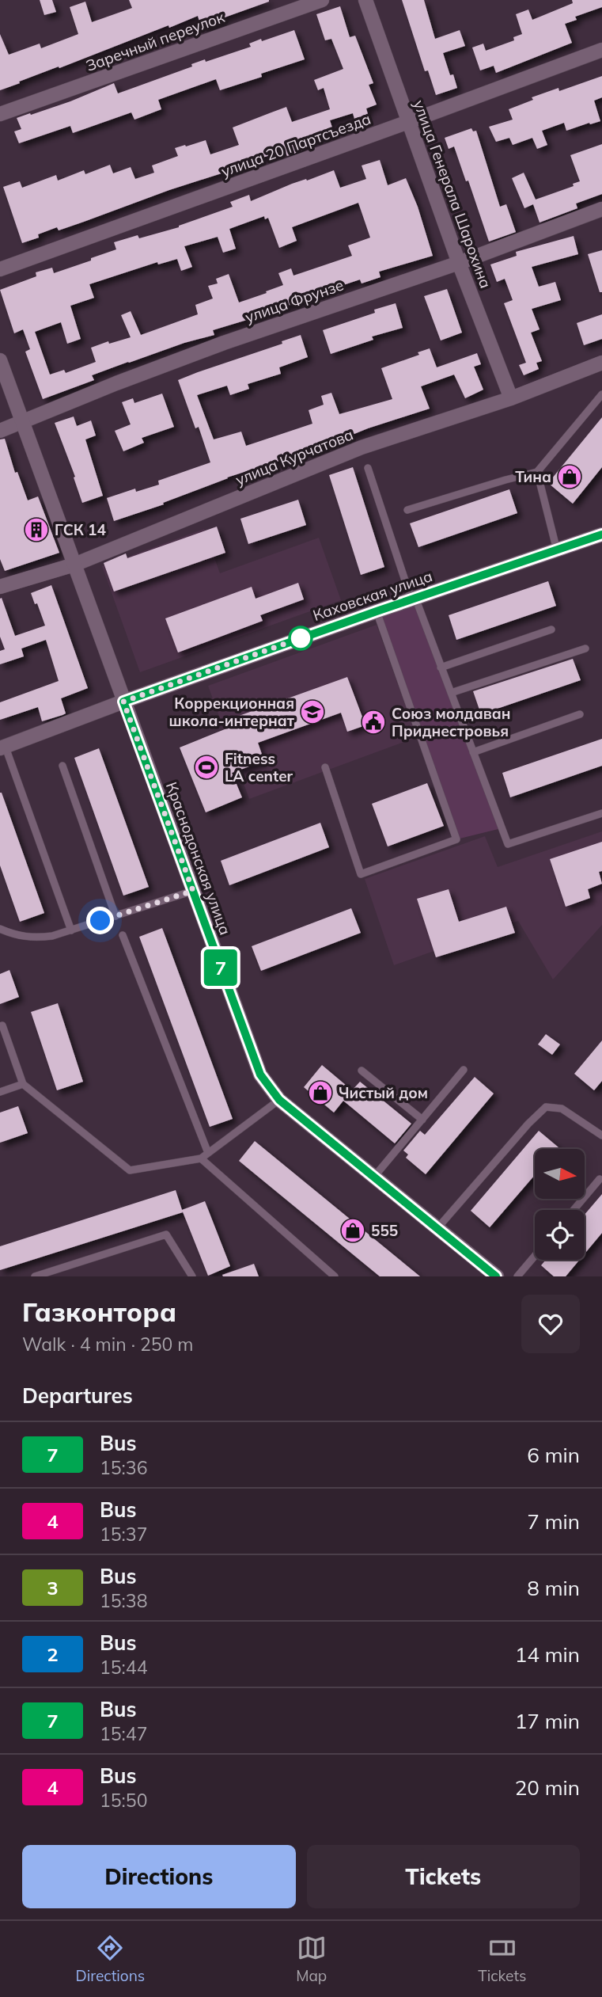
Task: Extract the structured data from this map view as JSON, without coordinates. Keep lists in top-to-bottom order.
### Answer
{
  "streets": {
    "street": [
      "Заречный переулок",
      "улица 20 Партсъезда",
      "улица Генерала Шарохина",
      "улица Фрунзе",
      "улица Курчатова",
      "Каховская улица",
      "Краснодонская улица"
    ]
  },
  "crossings": [
    ["улица 20 Партсъезда", "улица Генерала Шарохина"],
    ["улица Генерала Шарохина", "улица Фрунзе"],
    ["улица Генерала Шарохина", "улица Курчатова"],
    ["улица Фрунзе", "Краснодонская улица"],
    ["улица Курчатова", "Краснодонская улица"],
    ["Каховская улица", "Краснодонская улица"]
  ],
  "places": {
    "shop": ["Тина", "Чистый дом", "555"],
    "building": ["ГСК 14"],
    "school or university": ["Коррекционная школа-интернат"],
    "public building": ["Союз молдаван Приднестровья"],
    "sports": ["Fitness LA center"]
  },
  "lines": ["bus line 7"],
  "north": "right",
  "page": {
    "on_map": "7",
    "heading": [
      ["Газконтора", "Walk · 4 min · 250 m"],
      "Departures"
    ],
    "list": [
      {
        "mark": "7",
        "name": "Bus",
        "note": "15:36",
        "value": "6 min"
      },
      {
        "mark": "4",
        "name": "Bus",
        "note": "15:37",
        "value": "7 min"
      },
      {
        "mark": "3",
        "name": "Bus",
        "note": "15:38",
        "value": "8 min"
      },
      {
        "mark": "2",
        "name": "Bus",
        "note": "15:44",
        "value": "14 min"
      },
      {
        "mark": "7",
        "name": "Bus",
        "note": "15:47",
        "value": "17 min"
      },
      {
        "mark": "4",
        "name": "Bus",
        "note": "15:50",
        "value": "20 min"
      }
    ],
    "buttons": ["Directions", "Tickets"],
    "tabs": ["Directions", "Map", "Tickets"]
  }
}
